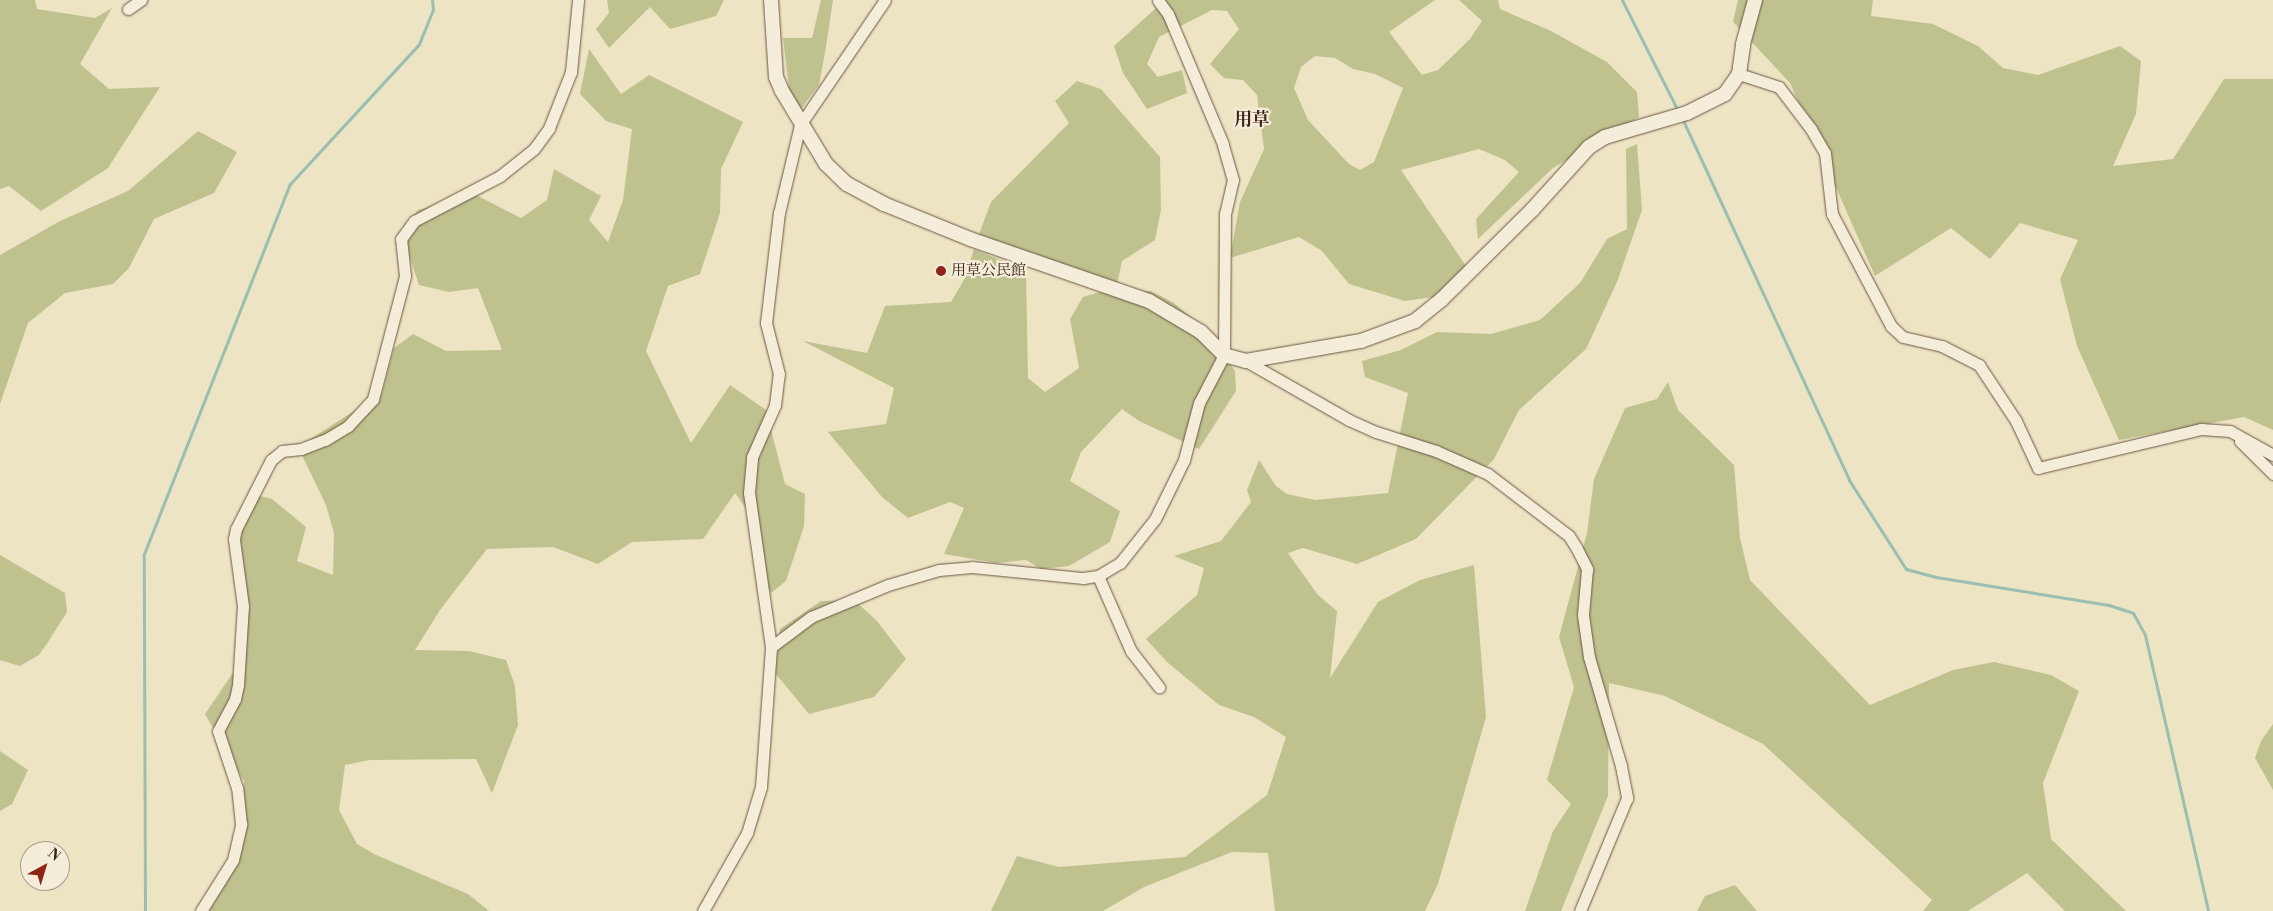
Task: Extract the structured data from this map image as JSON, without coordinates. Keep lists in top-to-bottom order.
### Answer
{
  "districts": ["用草"],
  "places": ["用草公民館"],
  "north": "top right"
}
